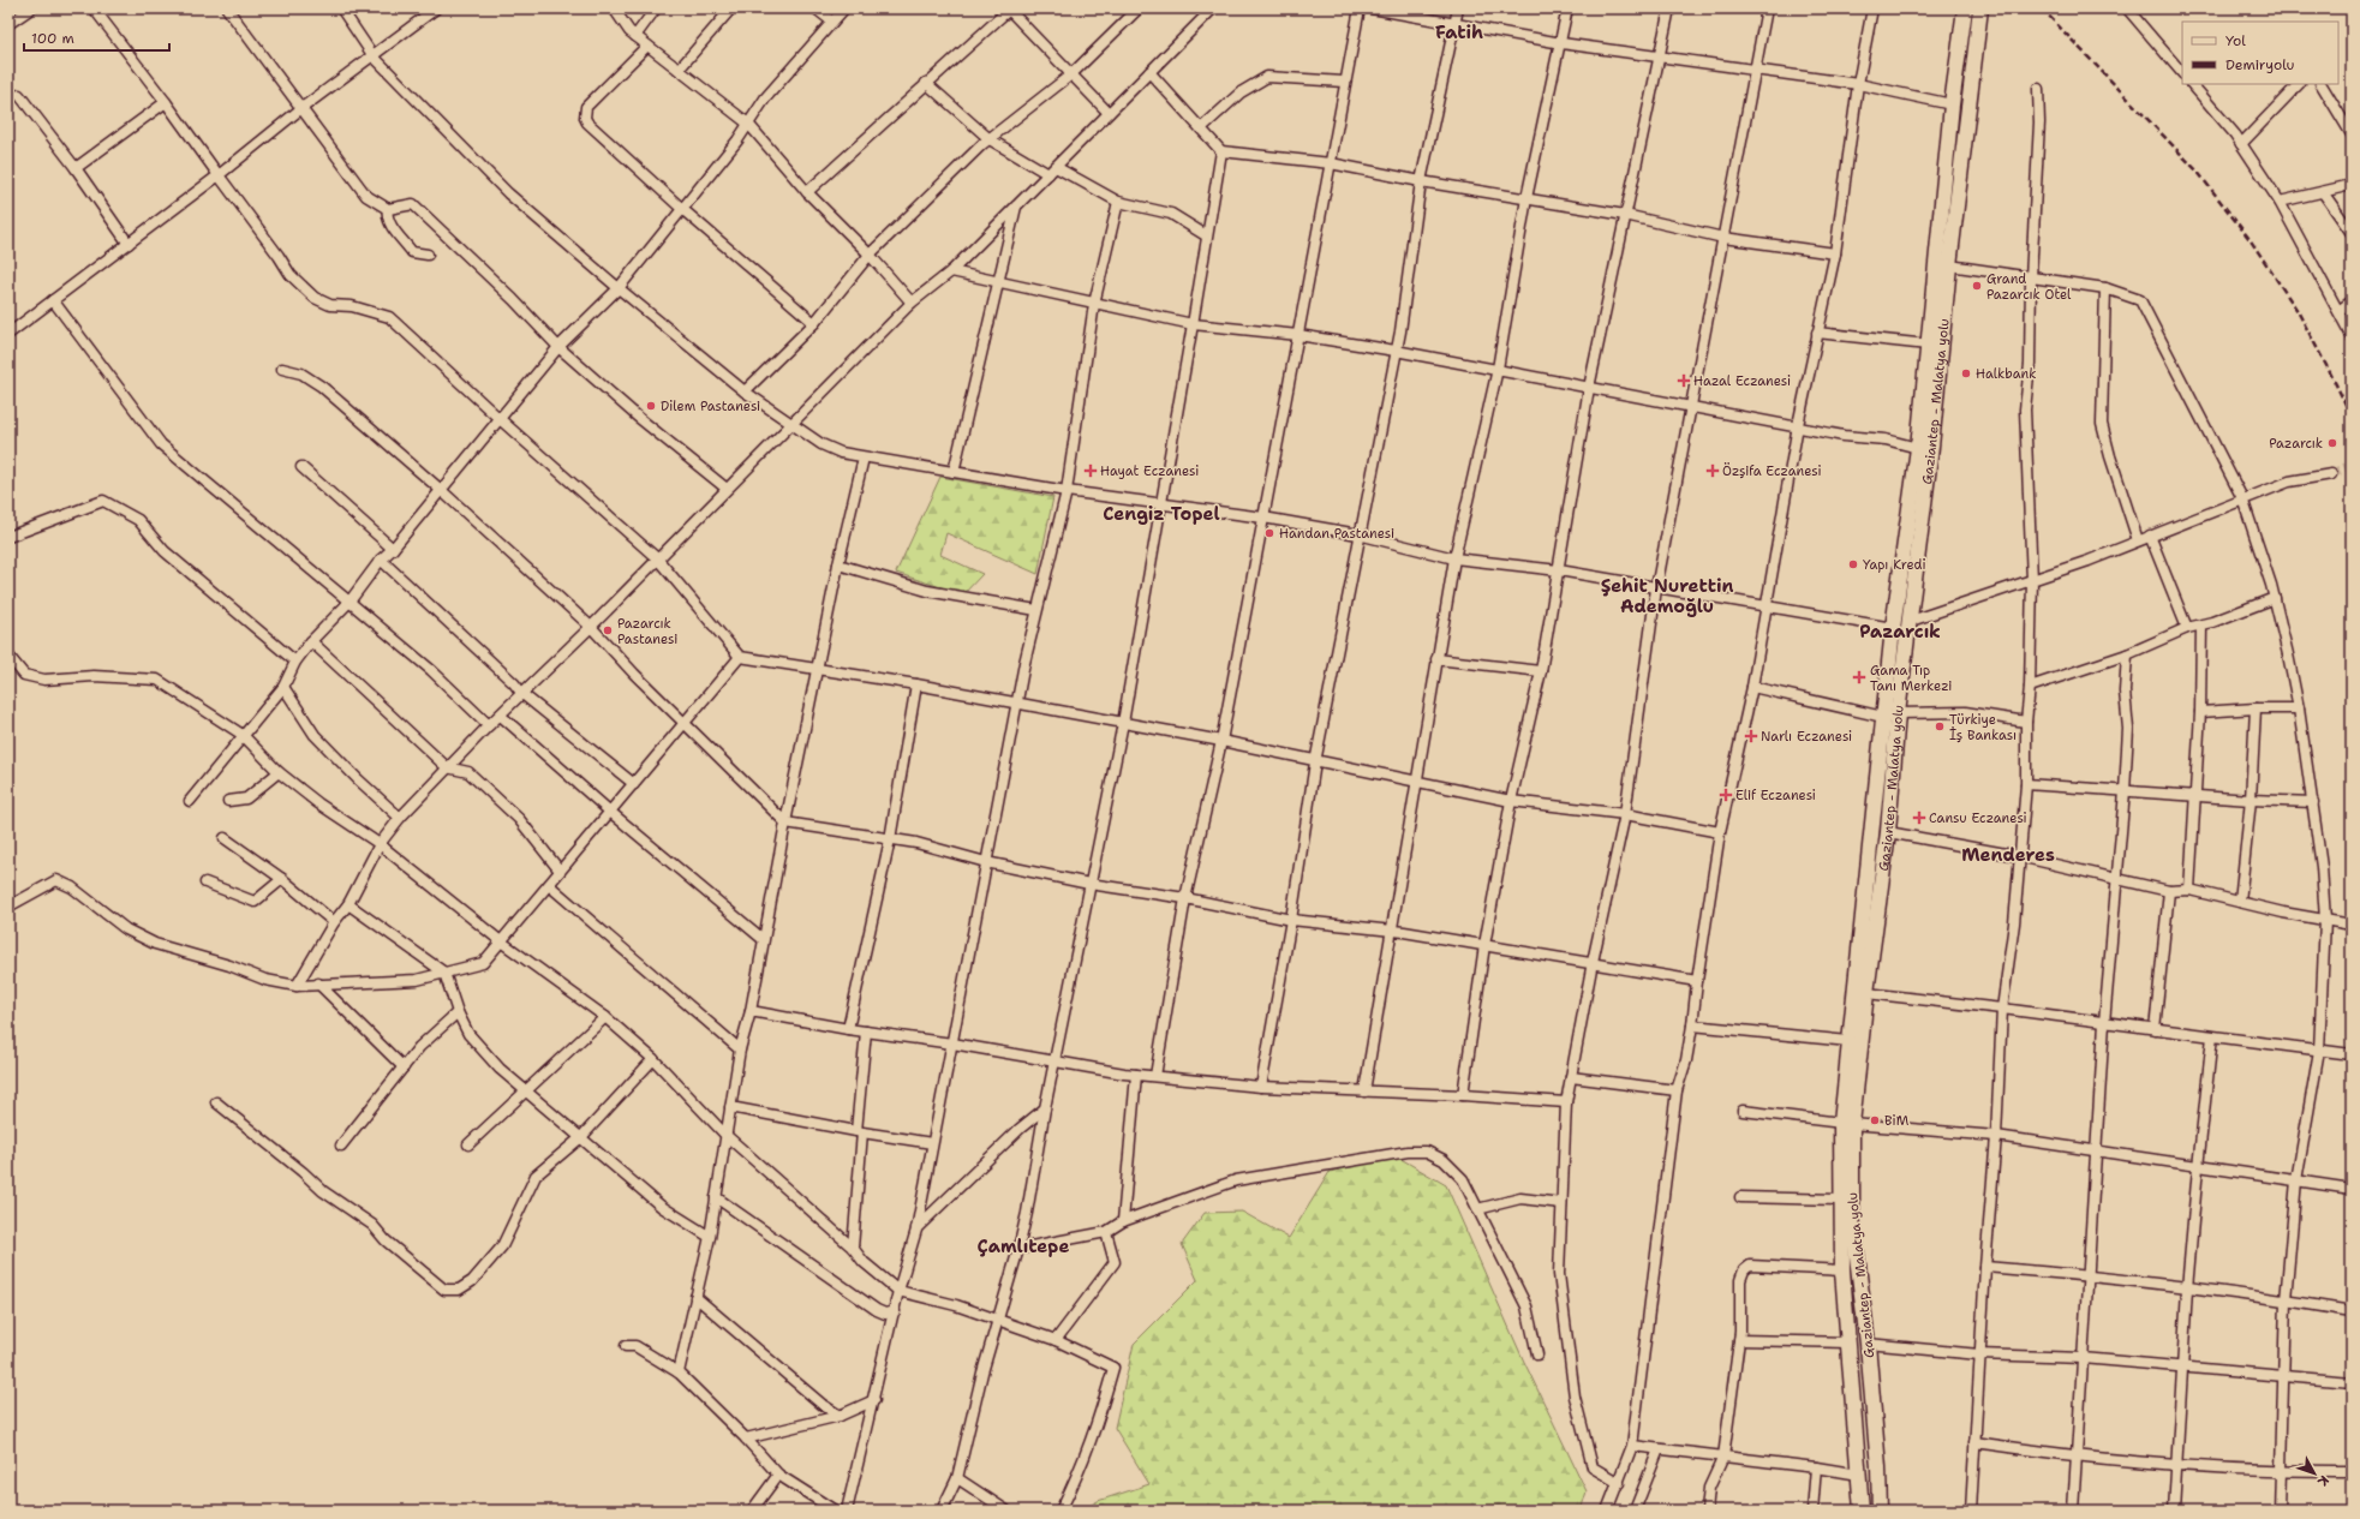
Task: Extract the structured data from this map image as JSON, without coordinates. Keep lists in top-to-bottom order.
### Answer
{
  "streets": {
    "highway": ["Gaziantep - Malatya yolu"]
  },
  "districts": [
    "Fatih",
    "Cengiz Topel",
    "Şehit Nurettin Ademoğlu",
    "Pazarcık",
    "Menderes",
    "Çamlıtepe"
  ],
  "places": {
    "other": [
      "Grand Pazarcık Otel",
      "Halkbank",
      "Dilem Pastanesi",
      "Pazarcık",
      "Handan Pastanesi",
      "Yapı Kredi",
      "Pazarcık Pastanesi",
      "Türkiye İş Bankası",
      "BiM"
    ],
    "health": [
      "Hazal Eczanesi",
      "Hayat Eczanesi",
      "Özşifa Eczanesi",
      "Gama Tıp Tanı Merkezi",
      "Narlı Eczanesi",
      "Elif Eczanesi",
      "Cansu Eczanesi"
    ]
  },
  "legend": ["Yol", "Demiryolu"],
  "scale_bar": "100 m",
  "north": "bottom right"
}
